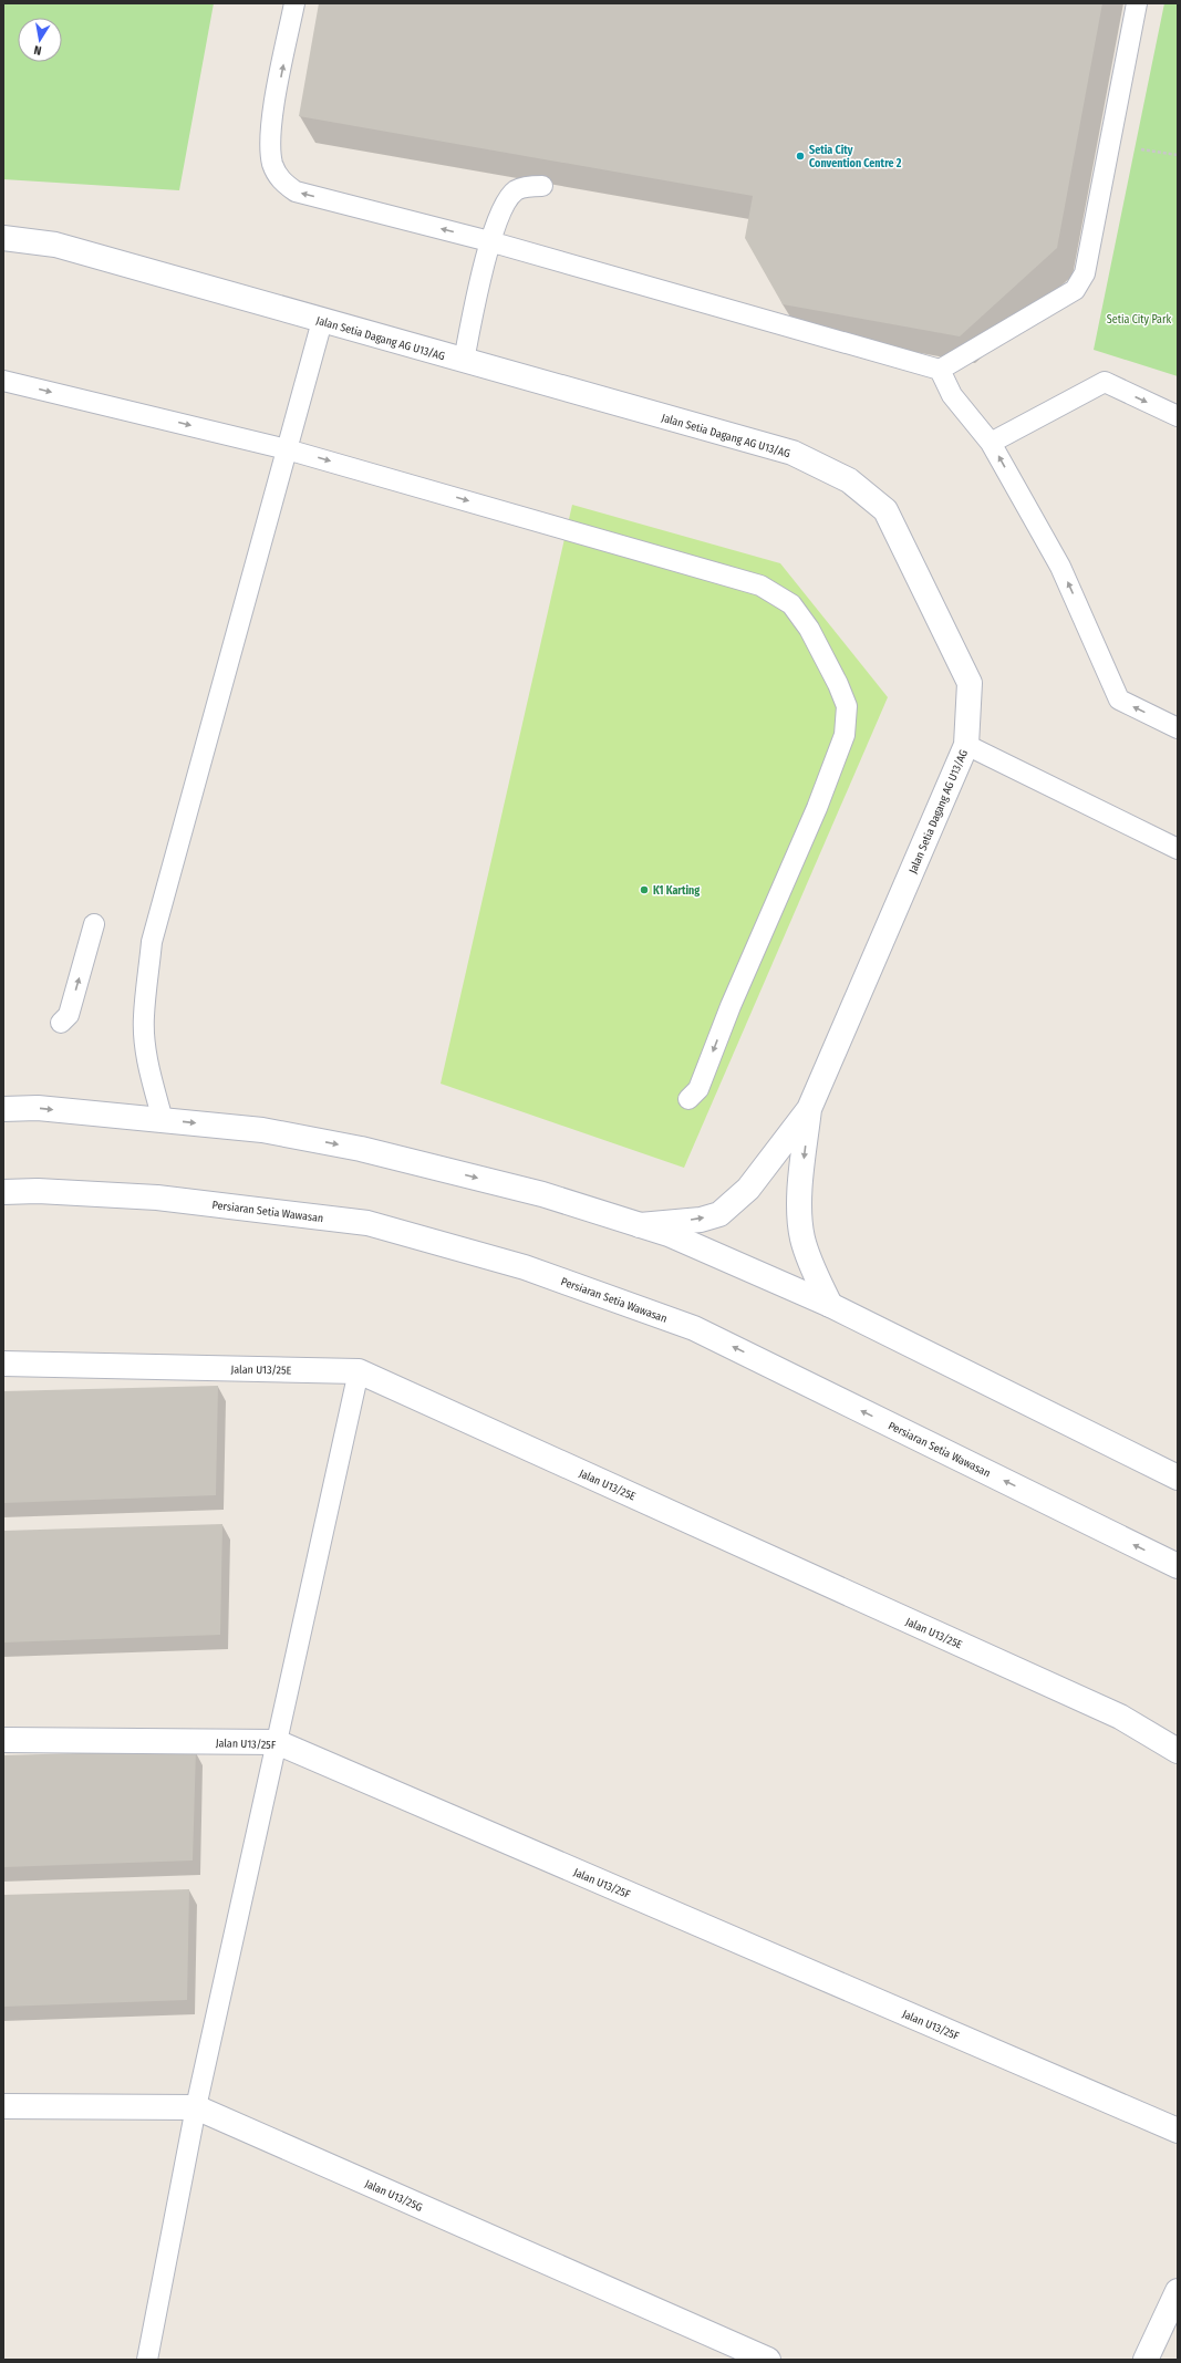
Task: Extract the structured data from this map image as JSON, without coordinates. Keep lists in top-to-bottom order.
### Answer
{
  "streets": {
    "street": [
      "Jalan Setia Dagang AG U13/AG",
      "Persiaran Setia Wawasan",
      "Jalan U13/25E",
      "Jalan U13/25F",
      "Jalan U13/25G"
    ]
  },
  "parks": ["Setia City Park"],
  "places": ["Setia City Convention Centre 2", "K1 Karting"],
  "north": "bottom"
}
